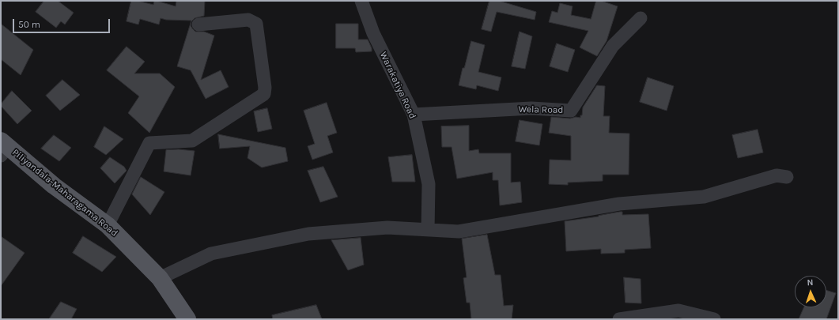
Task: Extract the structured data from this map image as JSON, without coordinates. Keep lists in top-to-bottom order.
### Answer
{
  "streets": {
    "main road": ["Piliyandala-Maharagama Road"],
    "street": ["Warakatiya Road", "Wela Road"]
  },
  "crossings": [
    ["Warakatiya Road", "Wela Road"]
  ],
  "scale_bar": "50 m",
  "north": "top"
}
